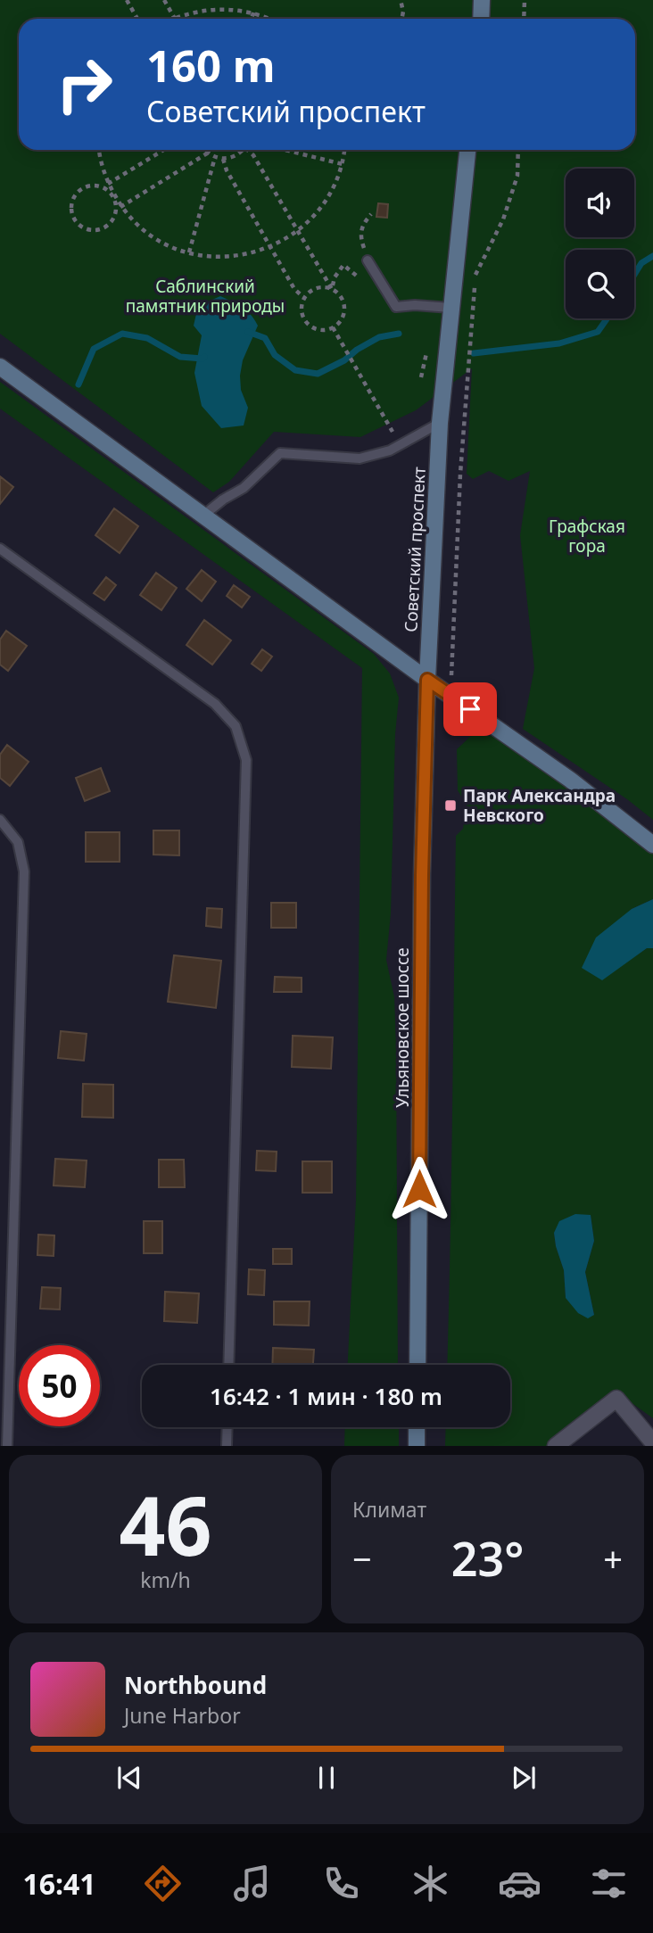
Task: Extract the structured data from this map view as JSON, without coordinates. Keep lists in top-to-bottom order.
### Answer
{
  "streets": {
    "main road": ["Советский проспект", "Ульяновское шоссе"]
  },
  "crossings": [
    ["Советский проспект", "Ульяновское шоссе"]
  ],
  "parks": ["Саблинский памятник природы", "Графская гора"],
  "places": {
    "transit": ["Парк Александра Невского"]
  },
  "page": {
    "turn": ["160 m", "Советский проспект"],
    "limit": "50",
    "trip": "16:42 · 1 мин · 180 m",
    "tile": [
      ["46", "km/h"],
      "Климат"
    ],
    "heat": ["−", "23°", "+"],
    "song": ["Northbound", "June Harbor"],
    "tabs": "16:41"
  }
}
